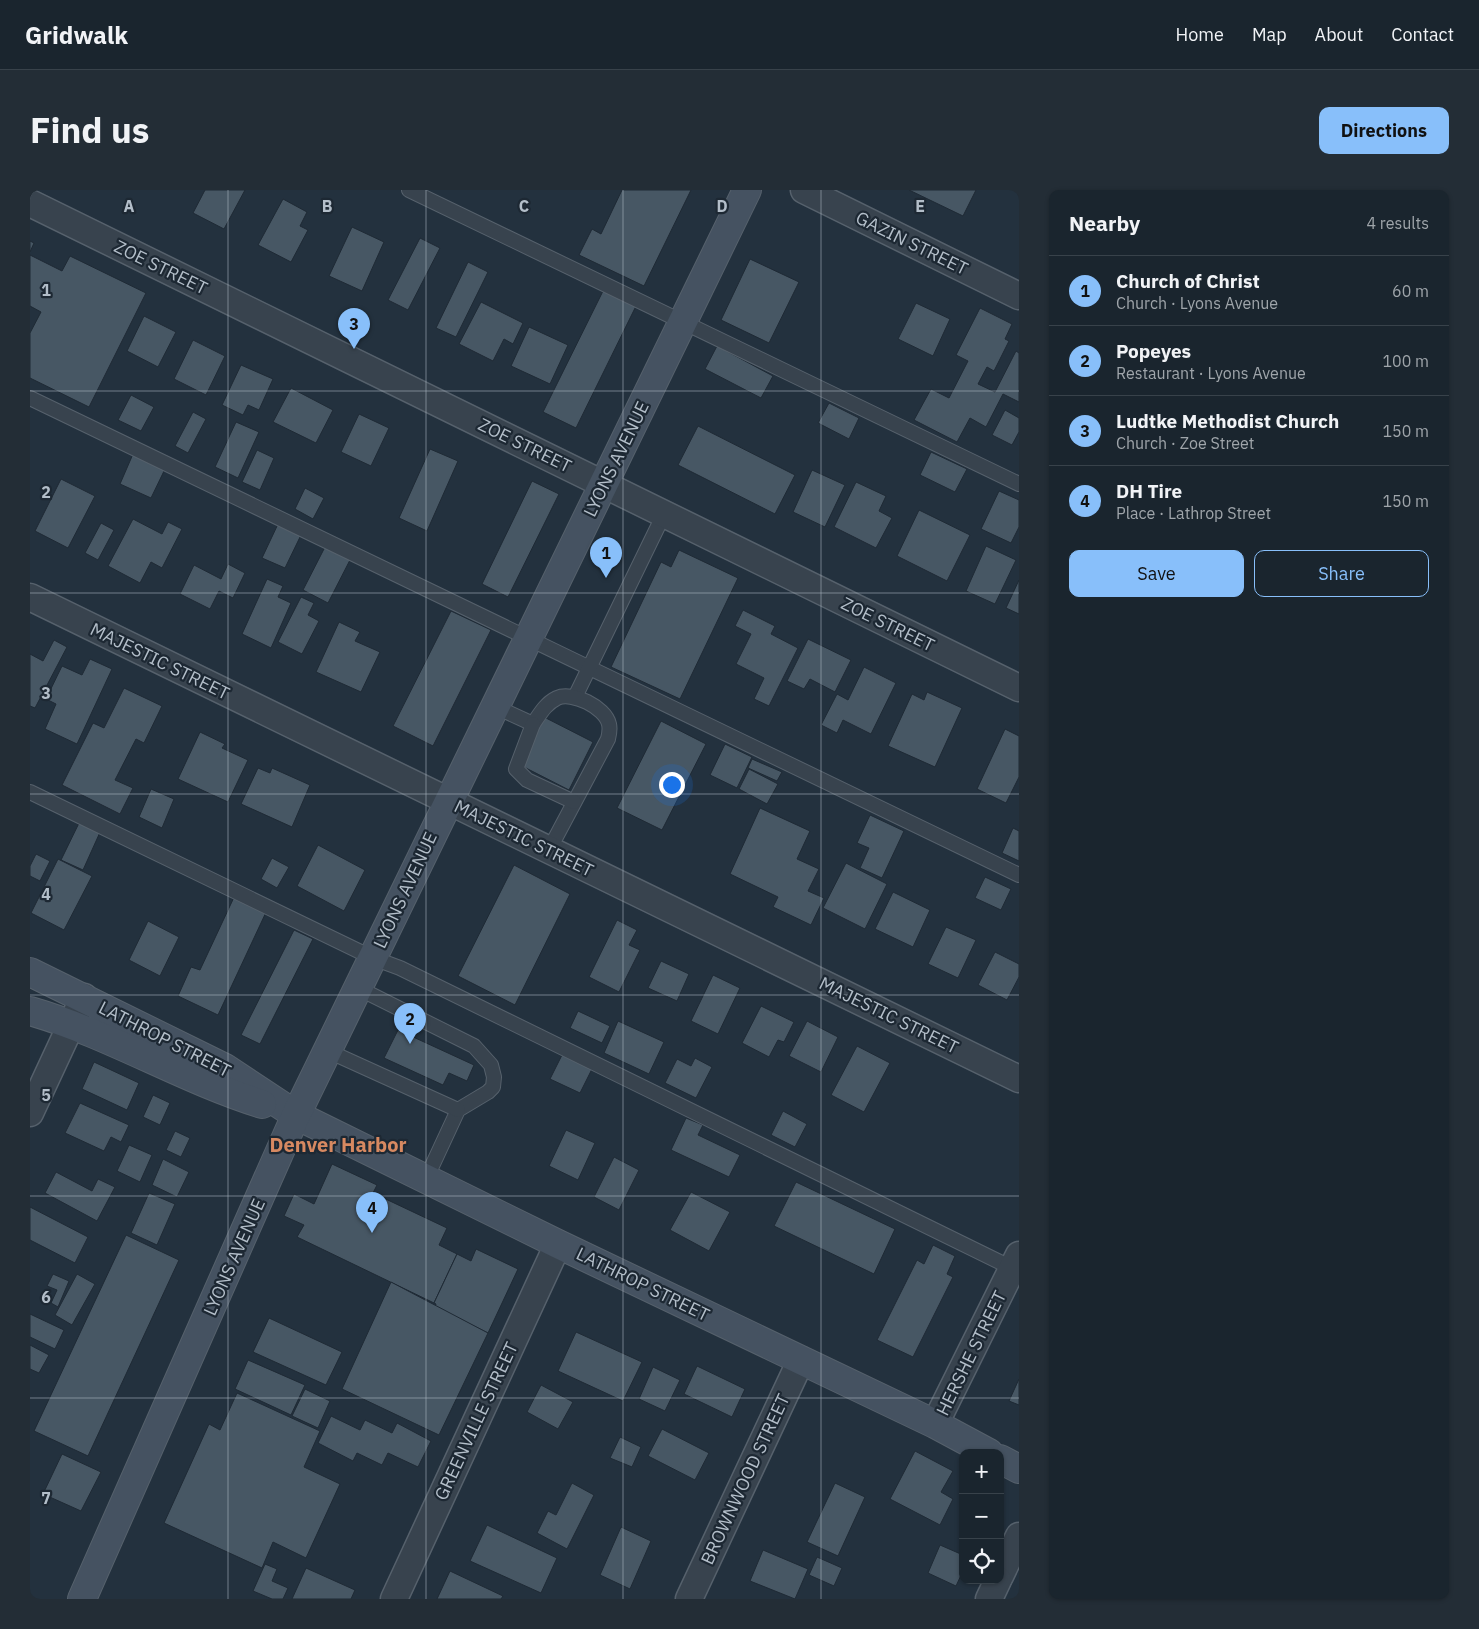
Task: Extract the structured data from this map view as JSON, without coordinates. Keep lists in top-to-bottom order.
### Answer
{
  "streets": {
    "street": [
      "GAZIN STREET",
      "ZOE STREET",
      "LYONS AVENUE",
      "MAJESTIC STREET",
      "LATHROP STREET",
      "HERSHE STREET",
      "GREENVILLE STREET",
      "BROWNWOOD STREET"
    ]
  },
  "crossings": [
    ["ZOE STREET", "LYONS AVENUE"],
    ["LYONS AVENUE", "MAJESTIC STREET"],
    ["LYONS AVENUE", "LATHROP STREET"],
    ["LATHROP STREET", "HERSHE STREET"],
    ["LATHROP STREET", "GREENVILLE STREET"],
    ["LATHROP STREET", "BROWNWOOD STREET"]
  ],
  "districts": ["Denver Harbor"],
  "page": {
    "header": "Gridwalk",
    "nav": [
      "Home",
      "Map",
      "About",
      "Contact"
    ],
    "title": "Find us",
    "buttons": [
      "Directions",
      ["Save", "Share"]
    ],
    "heading": ["Nearby", "4 results"],
    "list": [
      {
        "mark": "1",
        "name": "Church of Christ",
        "note": "Church · Lyons Avenue",
        "value": "60 m"
      },
      {
        "mark": "2",
        "name": "Popeyes",
        "note": "Restaurant · Lyons Avenue",
        "value": "100 m"
      },
      {
        "mark": "3",
        "name": "Ludtke Methodist Church",
        "note": "Church · Zoe Street",
        "value": "150 m"
      },
      {
        "mark": "4",
        "name": "DH Tire",
        "note": "Place · Lathrop Street",
        "value": "150 m"
      }
    ],
    "pins": [
      "3",
      "1",
      "2",
      "4"
    ],
    "map_buttons": ["+", "−"]
  },
  "grid": {
    "columns": [
      "A",
      "B",
      "C",
      "D",
      "E"
    ],
    "rows": [
      "1",
      "2",
      "3",
      "4",
      "5",
      "6",
      "7"
    ]
  }
}
